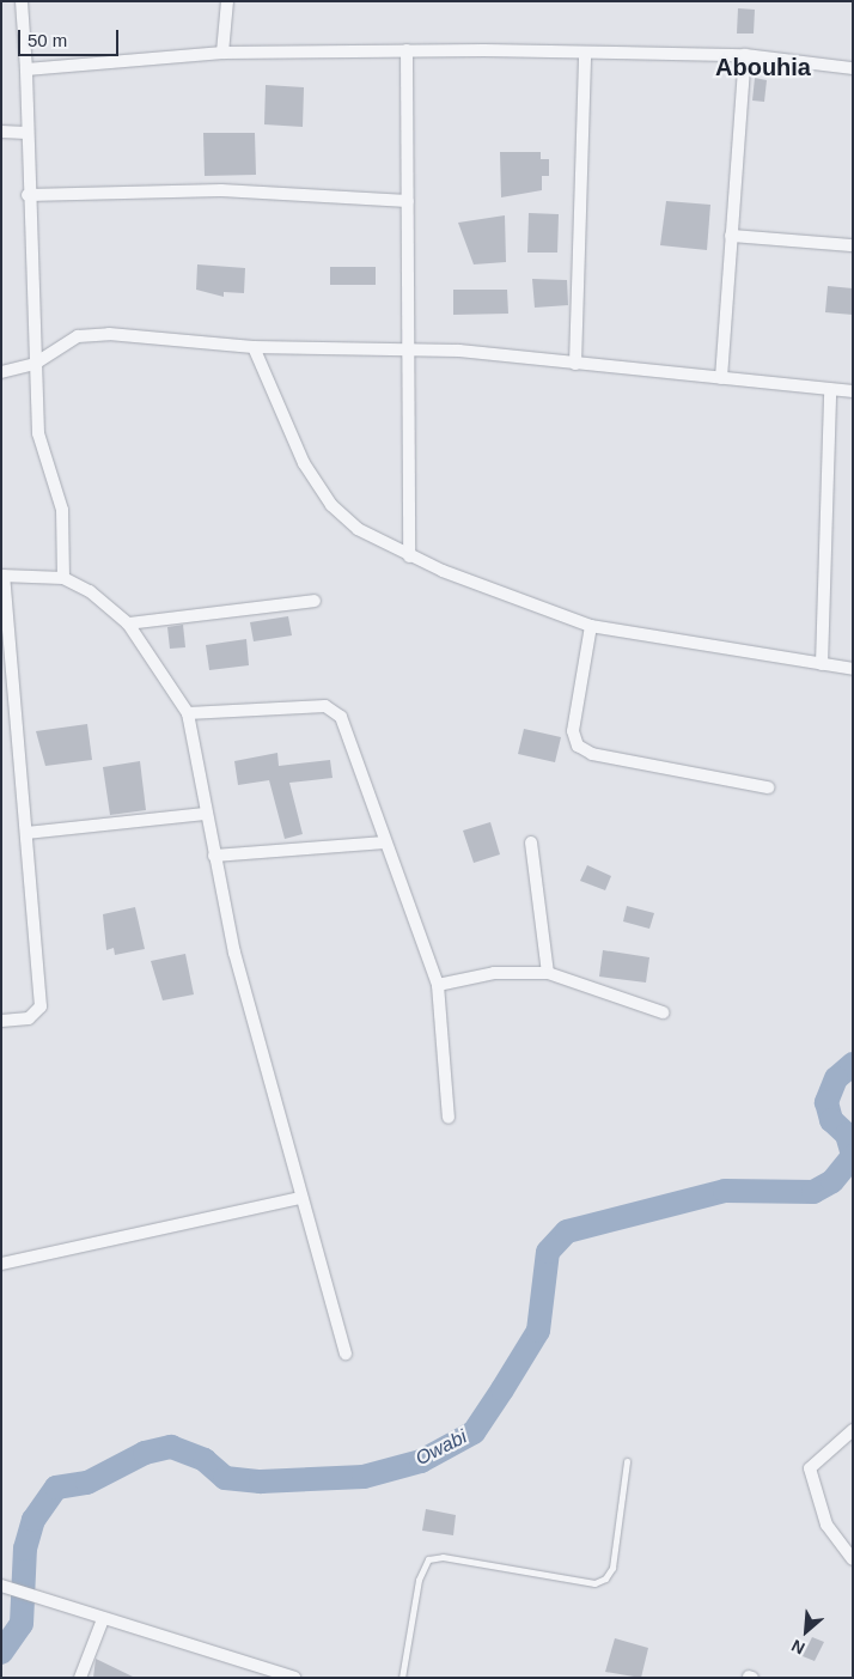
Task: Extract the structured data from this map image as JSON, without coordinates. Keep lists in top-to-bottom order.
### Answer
{
  "districts": ["Abouhia"],
  "water": ["Owabi"],
  "scale_bar": "50 m",
  "north": "bottom left"
}
